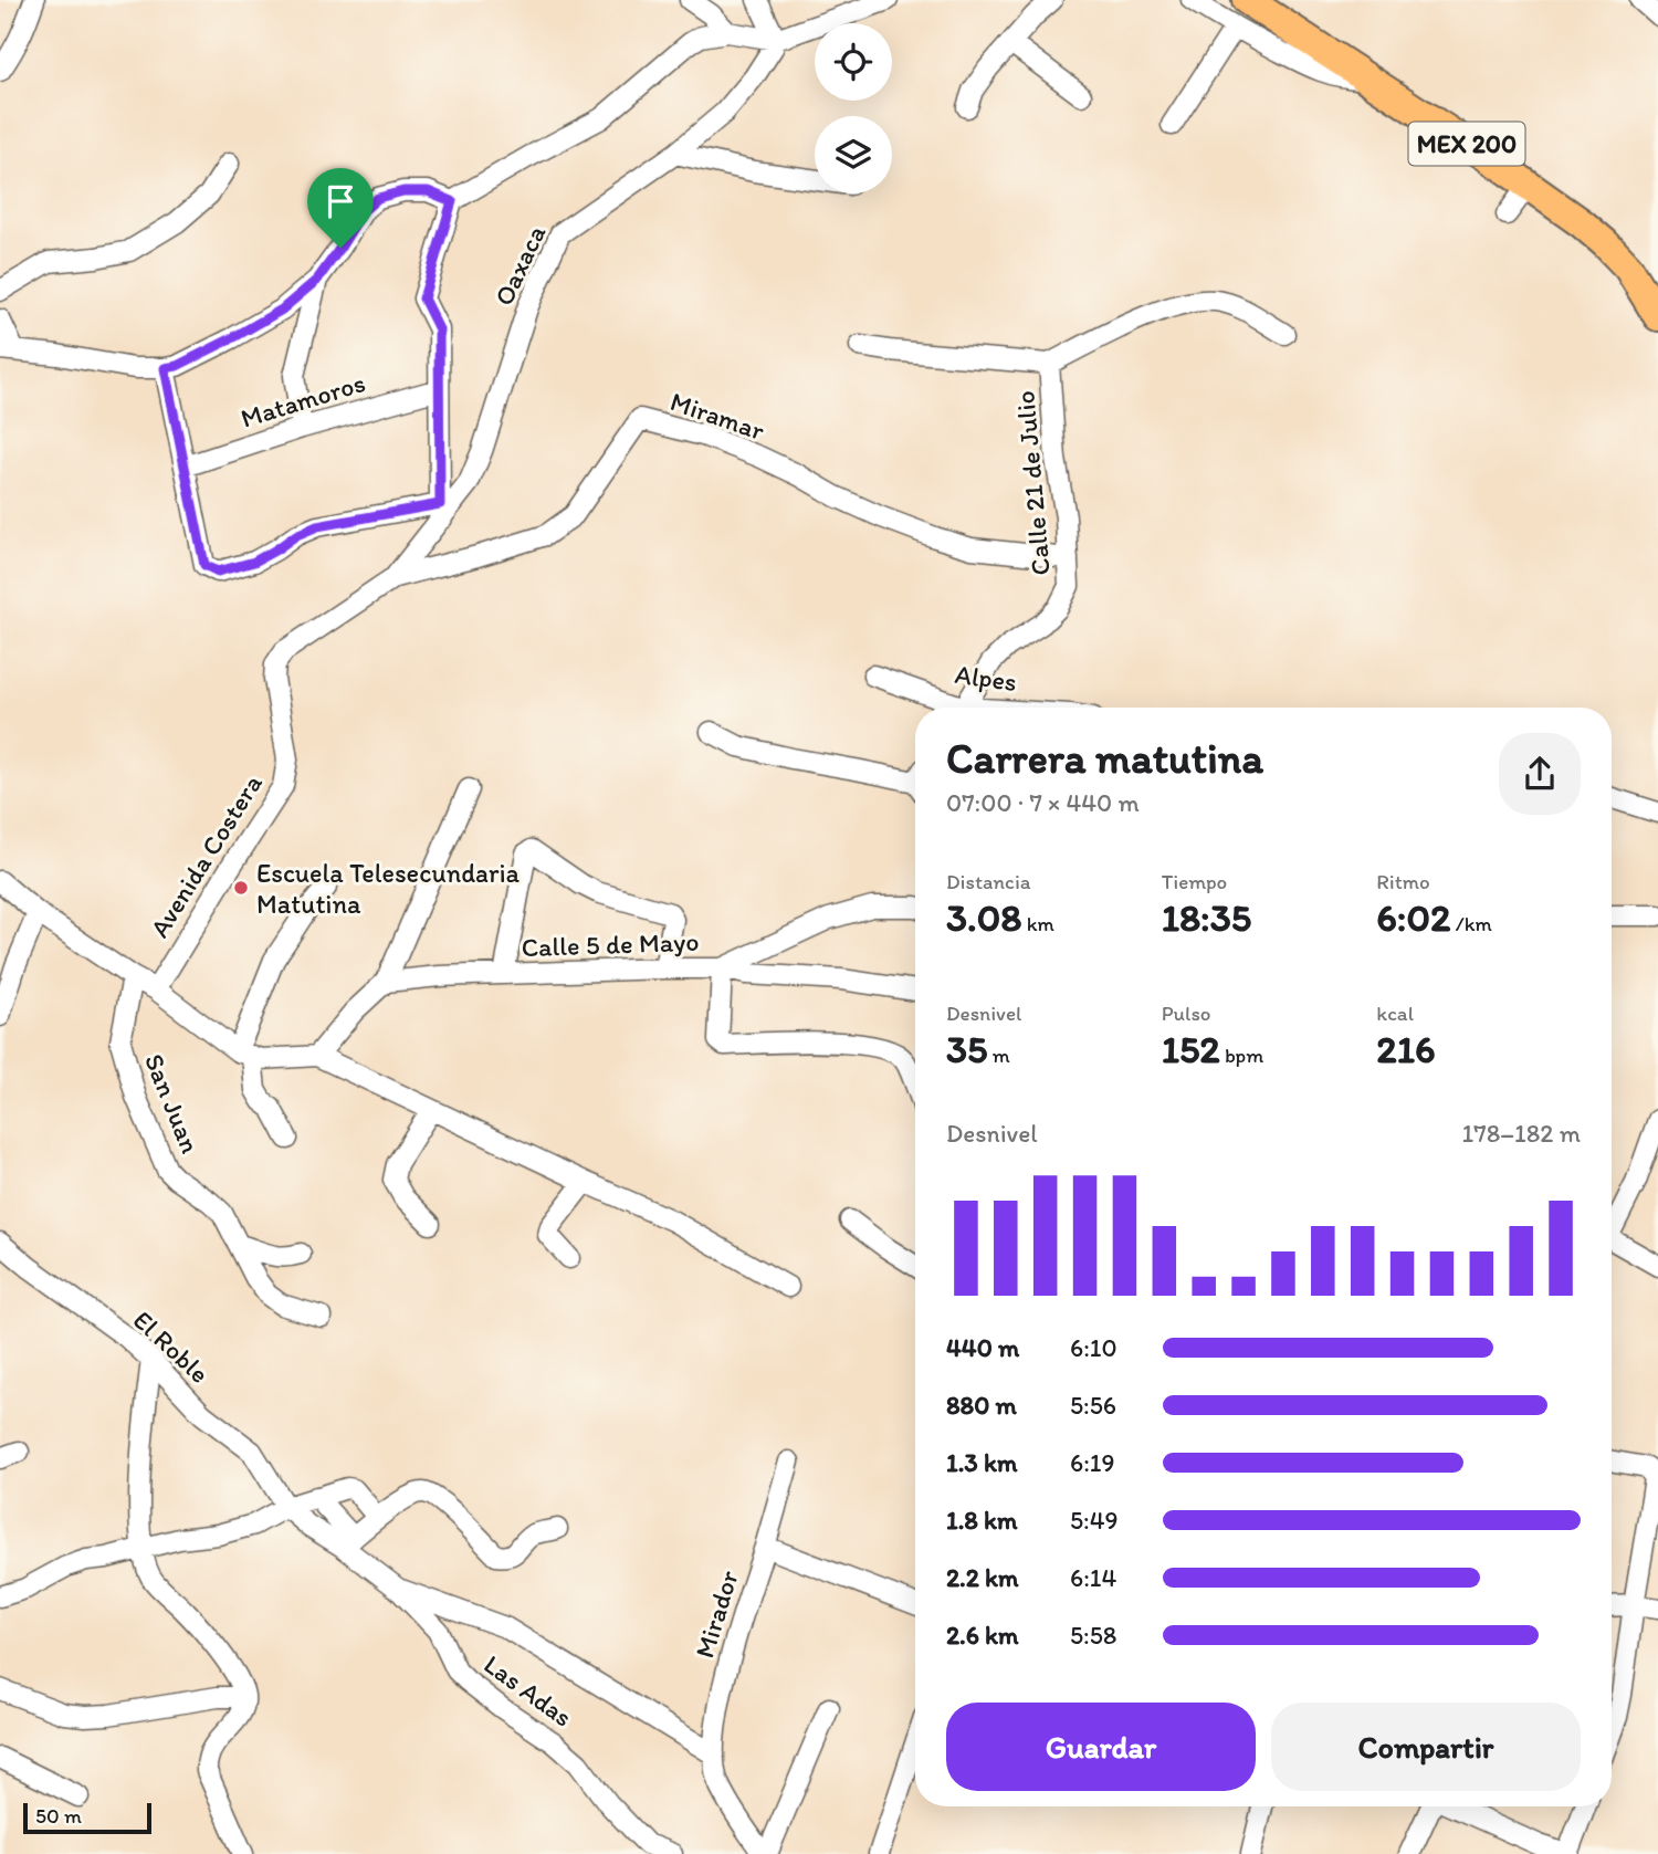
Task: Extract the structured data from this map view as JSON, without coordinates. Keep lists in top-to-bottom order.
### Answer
{
  "streets": {
    "highway": ["MEX 200"],
    "street": [
      "Oaxaca",
      "Matamoros",
      "Miramar",
      "Calle 21 de Julio",
      "Alpes",
      "Avenida Costera",
      "Calle 5 de Mayo",
      "San Juan",
      "El Roble",
      "Mirador",
      "Las Adas"
    ]
  },
  "crossings": [
    ["Oaxaca", "Miramar"],
    ["Oaxaca", "Avenida Costera"],
    ["Miramar", "Calle 21 de Julio"],
    ["Miramar", "Avenida Costera"],
    ["El Roble", "Las Adas"]
  ],
  "places": ["Escuela Telesecundaria Matutina"],
  "scale_bar": "50 m",
  "page": {
    "heading": ["Carrera matutina", "07:00 · 7 × 440 m"],
    "stats": [
      ["Distancia", "3.08 km"],
      ["Tiempo", "18:35"],
      ["Ritmo", "6:02 /km"],
      ["Desnivel", "35 m"],
      ["Pulso", "152 bpm"],
      ["kcal", "216"]
    ],
    "chart": ["Desnivel", "178–182 m"],
    "list": [
      {
        "name": "440 m",
        "note": "6:10"
      },
      {
        "name": "880 m",
        "note": "5:56"
      },
      {
        "name": "1.3 km",
        "note": "6:19"
      },
      {
        "name": "1.8 km",
        "note": "5:49"
      },
      {
        "name": "2.2 km",
        "note": "6:14"
      },
      {
        "name": "2.6 km",
        "note": "5:58"
      }
    ],
    "buttons": ["Guardar", "Compartir"],
    "scale": "50 m"
  }
}
